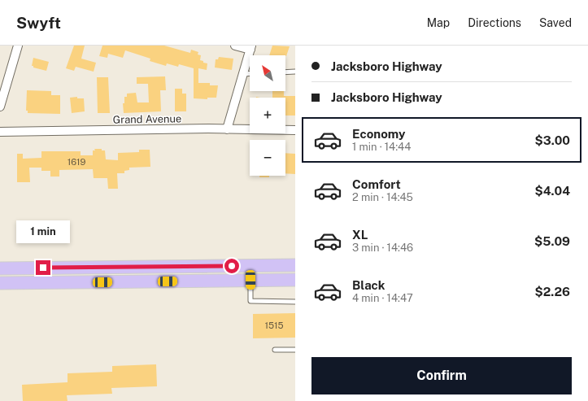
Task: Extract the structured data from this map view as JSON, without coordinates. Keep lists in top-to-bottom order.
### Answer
{
  "streets": {
    "street": ["Grand Avenue"]
  },
  "house_numbers": ["1619", "1515"],
  "north": "top left",
  "page": {
    "header": "Swyft",
    "nav": ["Map", "Directions", "Saved"],
    "banner": ["Jacksboro Highway", "Jacksboro Highway"],
    "map_buttons": ["+", "−"],
    "list": [
      {
        "name": "Economy",
        "note": "1 min · 14:44",
        "value": "$3.00"
      },
      {
        "name": "Comfort",
        "note": "2 min · 14:45",
        "value": "$4.04"
      },
      {
        "name": "XL",
        "note": "3 min · 14:46",
        "value": "$5.09"
      },
      {
        "name": "Black",
        "note": "4 min · 14:47",
        "value": "$2.26"
      }
    ],
    "bubble": "1 min",
    "buttons": "Confirm"
  }
}
